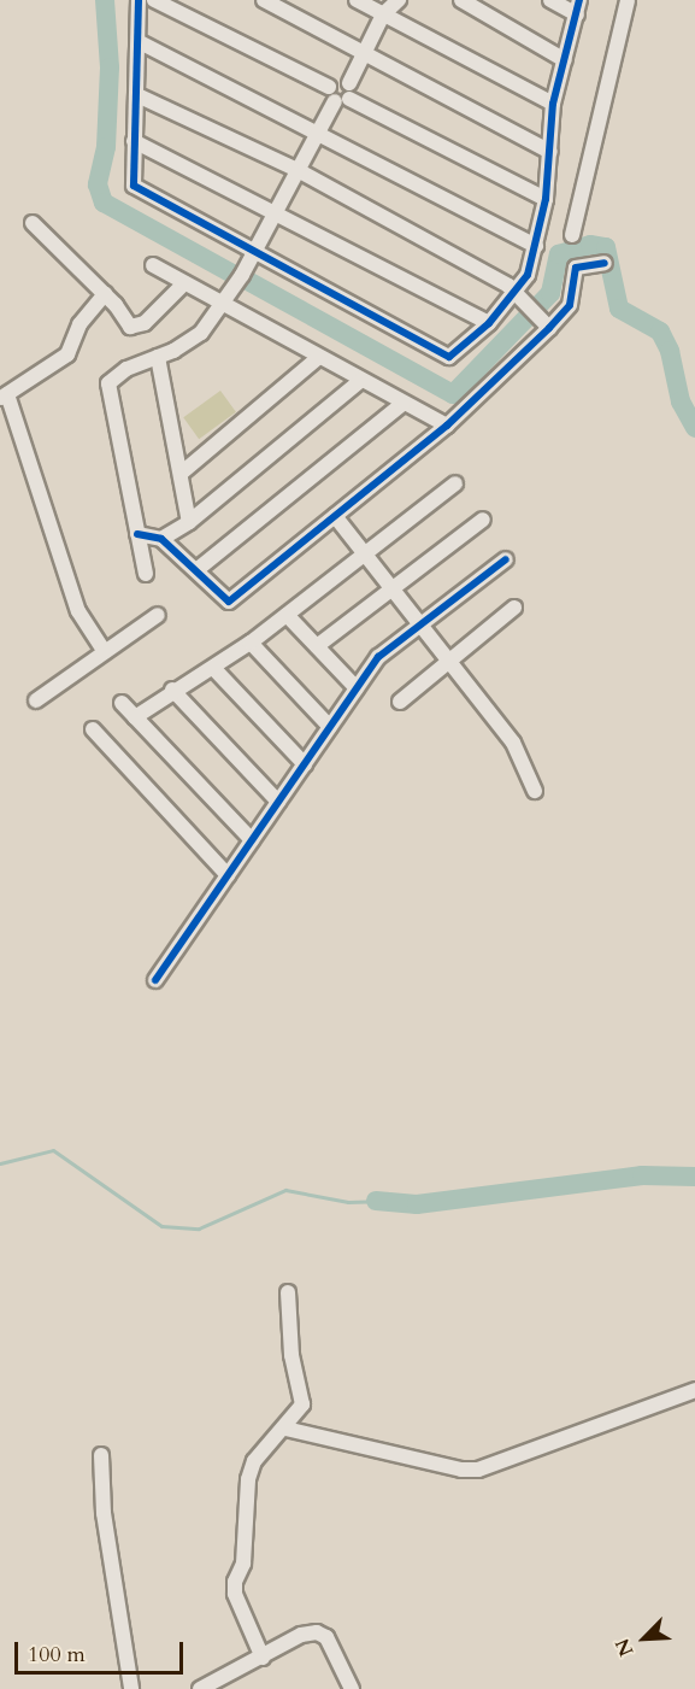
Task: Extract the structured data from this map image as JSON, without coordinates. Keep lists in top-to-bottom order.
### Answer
{
  "scale_bar": "100 m",
  "north": "bottom left"
}
